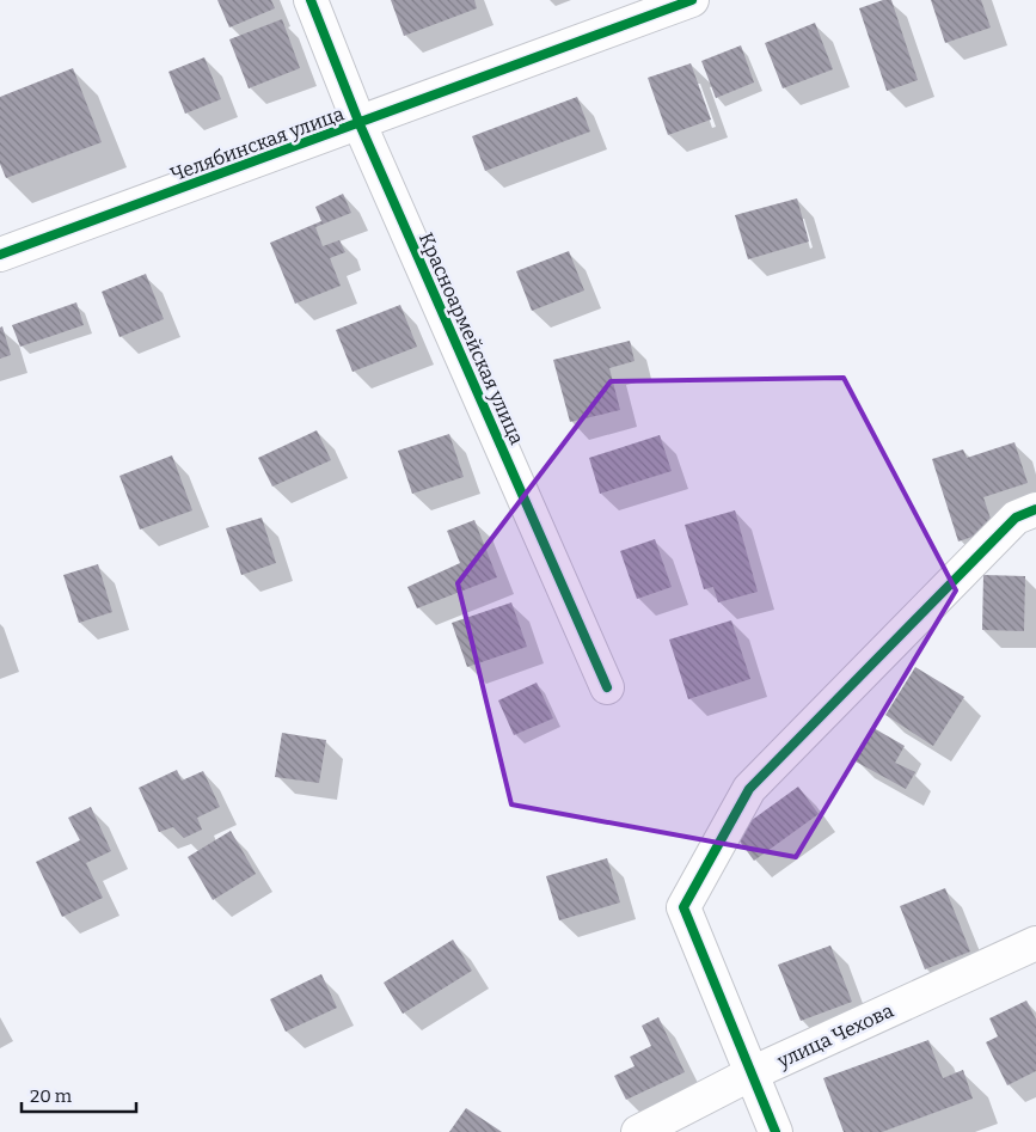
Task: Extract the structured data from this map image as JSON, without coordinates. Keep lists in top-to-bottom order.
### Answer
{
  "streets": {
    "street": ["Челябинская улица", "Красноармейская улица", "улица Чехова"]
  },
  "crossings": [
    ["Челябинская улица", "Красноармейская улица"]
  ],
  "scale_bar": "20 m"
}
